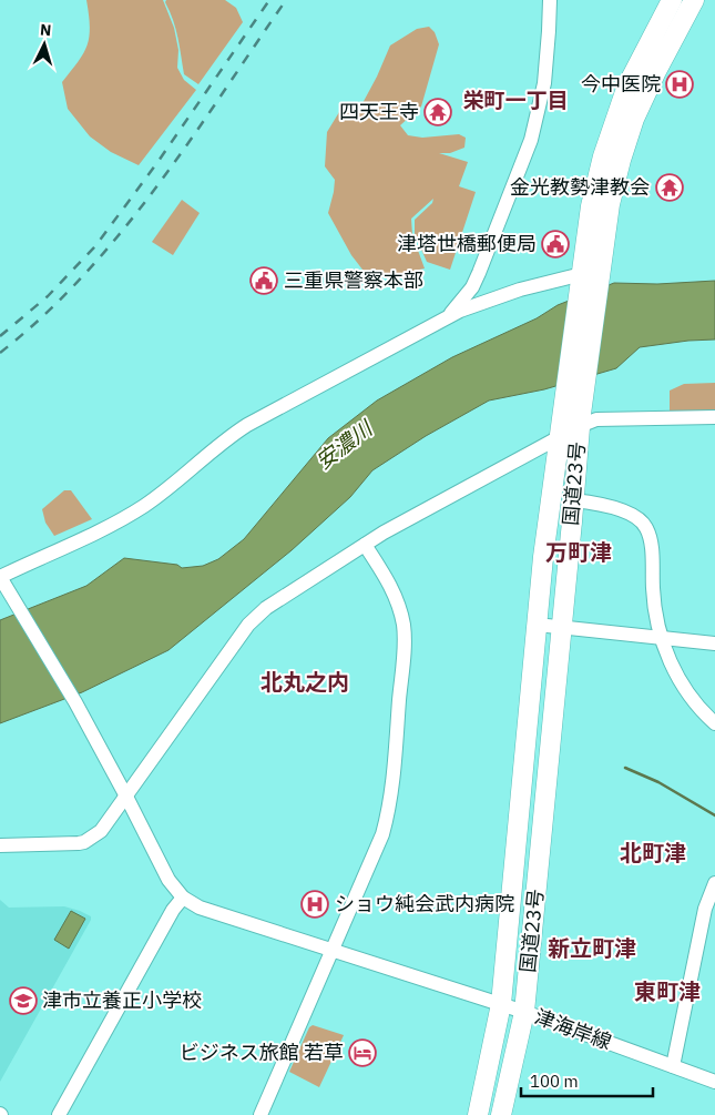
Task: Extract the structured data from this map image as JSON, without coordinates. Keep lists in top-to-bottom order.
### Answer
{
  "streets": {
    "highway": ["国道23号"],
    "street": ["津海岸線"]
  },
  "crossings": [
    ["国道23号", "津海岸線"]
  ],
  "districts": [
    "栄町一丁目",
    "万町津",
    "北丸之内",
    "北町津",
    "新立町津",
    "東町津"
  ],
  "water": ["安濃川"],
  "places": {
    "hospital": ["今中医院", "ショウ純会武内病院"],
    "temple": ["四天王寺", "金光教勢津教会"],
    "public building": ["津塔世橋郵便局", "三重県警察本部"],
    "school or university": ["津市立養正小学校"],
    "hotel": ["ビジネス旅館 若草"]
  },
  "scale_bar": "100 m",
  "north": "top"
}
